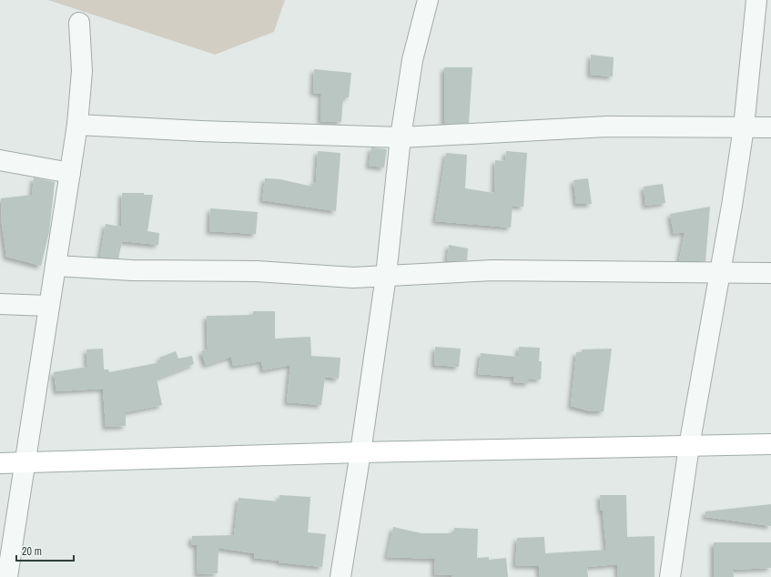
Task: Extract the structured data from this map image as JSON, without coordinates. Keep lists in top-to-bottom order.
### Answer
{
  "scale_bar": "20 m"
}
